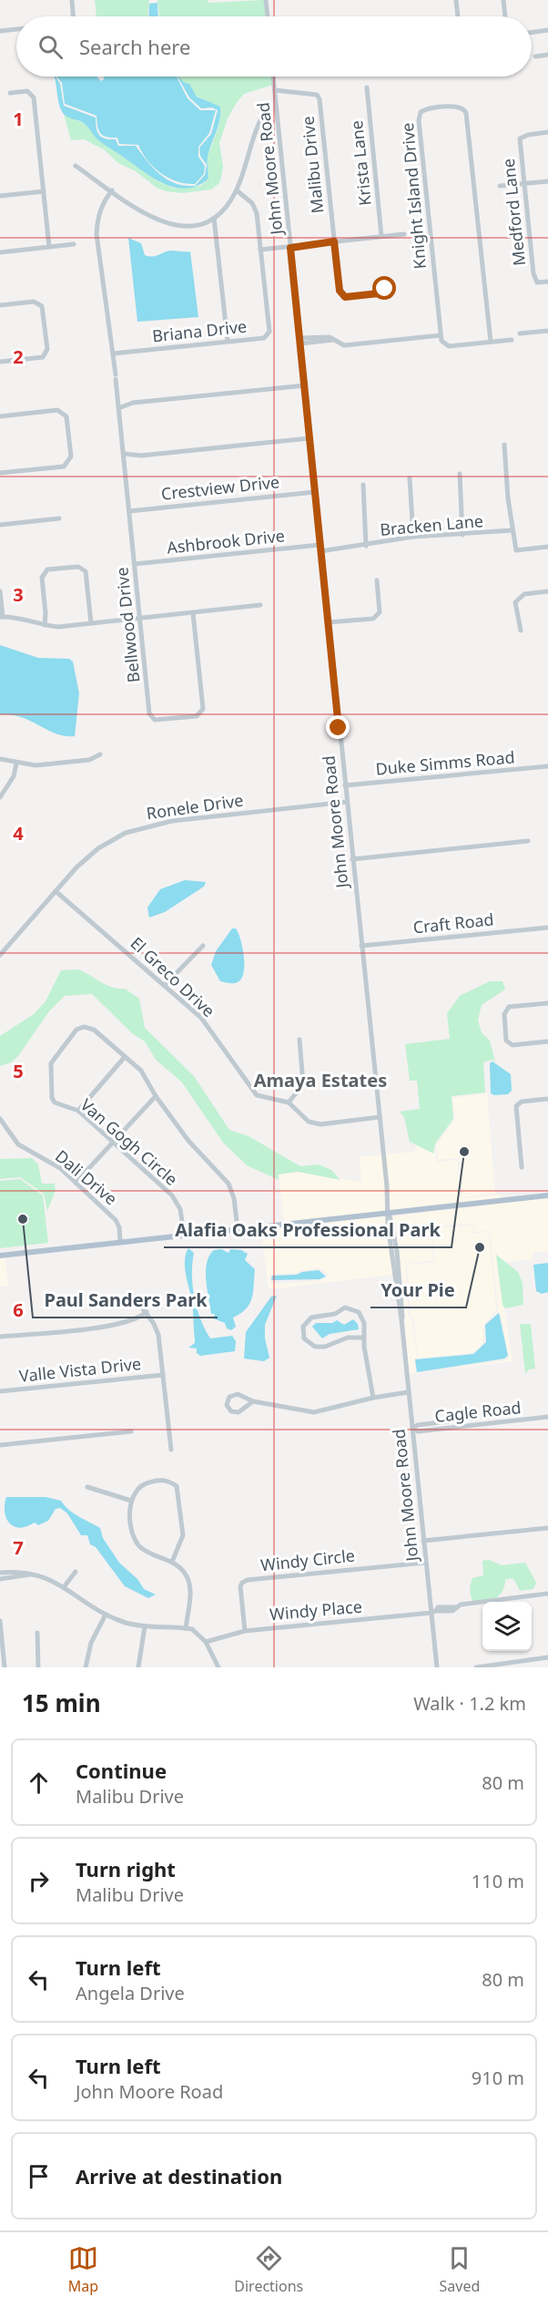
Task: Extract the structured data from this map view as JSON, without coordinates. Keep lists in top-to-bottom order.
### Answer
{
  "streets": {
    "street": [
      "Krista Lane",
      "Malibu Drive",
      "John Moore Road",
      "Knight Island Drive",
      "Medford Lane",
      "Briana Drive",
      "Crestview Drive",
      "Bracken Lane",
      "Ashbrook Drive",
      "Bellwood Drive",
      "Duke Simms Road",
      "Ronele Drive",
      "Craft Road",
      "El Greco Drive",
      "Van Gogh Circle",
      "Dali Drive",
      "Valle Vista Drive",
      "Cagle Road",
      "Windy Circle",
      "Windy Place"
    ]
  },
  "crossings": [
    ["Malibu Drive", "John Moore Road"],
    ["John Moore Road", "Crestview Drive"],
    ["John Moore Road", "Bracken Lane"],
    ["John Moore Road", "Ashbrook Drive"],
    ["John Moore Road", "Duke Simms Road"],
    ["John Moore Road", "Ronele Drive"],
    ["John Moore Road", "Craft Road"],
    ["John Moore Road", "Cagle Road"],
    ["John Moore Road", "Windy Circle"],
    ["John Moore Road", "Windy Place"],
    ["Briana Drive", "Bellwood Drive"],
    ["Crestview Drive", "Bellwood Drive"],
    ["Ashbrook Drive", "Bellwood Drive"],
    ["Ronele Drive", "El Greco Drive"],
    ["Windy Circle", "Windy Place"]
  ],
  "districts": ["Amaya Estates"],
  "places": ["Alafia Oaks Professional Park", "Paul Sanders Park", "Your Pie"],
  "page": {
    "search": "Search here",
    "heading": ["15 min", "Walk · 1.2 km"],
    "list": [
      ["Continue", "Malibu Drive", "80 m"],
      ["Turn right", "Malibu Drive", "110 m"],
      ["Turn left", "Angela Drive", "80 m"],
      ["Turn left", "John Moore Road", "910 m"],
      "Arrive at destination"
    ],
    "nav": ["Map", "Directions", "Saved"]
  },
  "grid": {
    "rows": [
      "1",
      "2",
      "3",
      "4",
      "5",
      "6",
      "7"
    ]
  }
}
